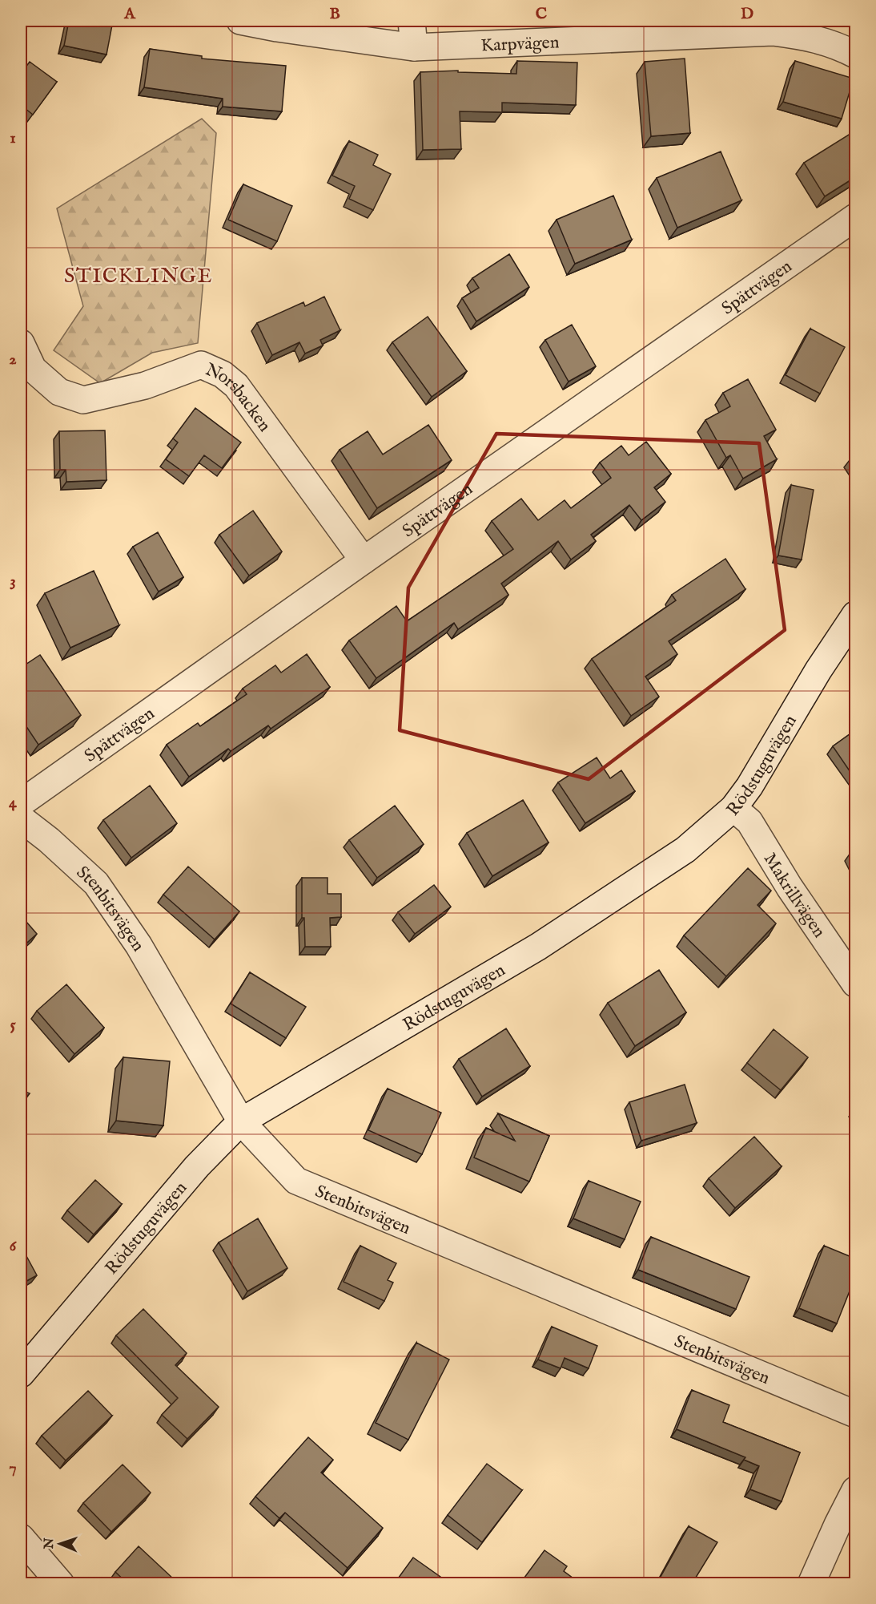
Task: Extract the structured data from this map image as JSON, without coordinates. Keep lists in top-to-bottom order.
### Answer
{
  "streets": {
    "street": [
      "Karpvägen",
      "Spättvägen",
      "Norsbacken",
      "Rödstuguvägen",
      "Makrillvägen",
      "Stenbitsvägen"
    ]
  },
  "crossings": [
    ["Spättvägen", "Norsbacken"],
    ["Rödstuguvägen", "Makrillvägen"],
    ["Rödstuguvägen", "Stenbitsvägen"]
  ],
  "districts": ["STICKLINGE"],
  "north": "left",
  "grid": {
    "columns": [
      "A",
      "B",
      "C",
      "D"
    ],
    "rows": [
      "1",
      "2",
      "3",
      "4",
      "5",
      "6",
      "7"
    ]
  }
}
